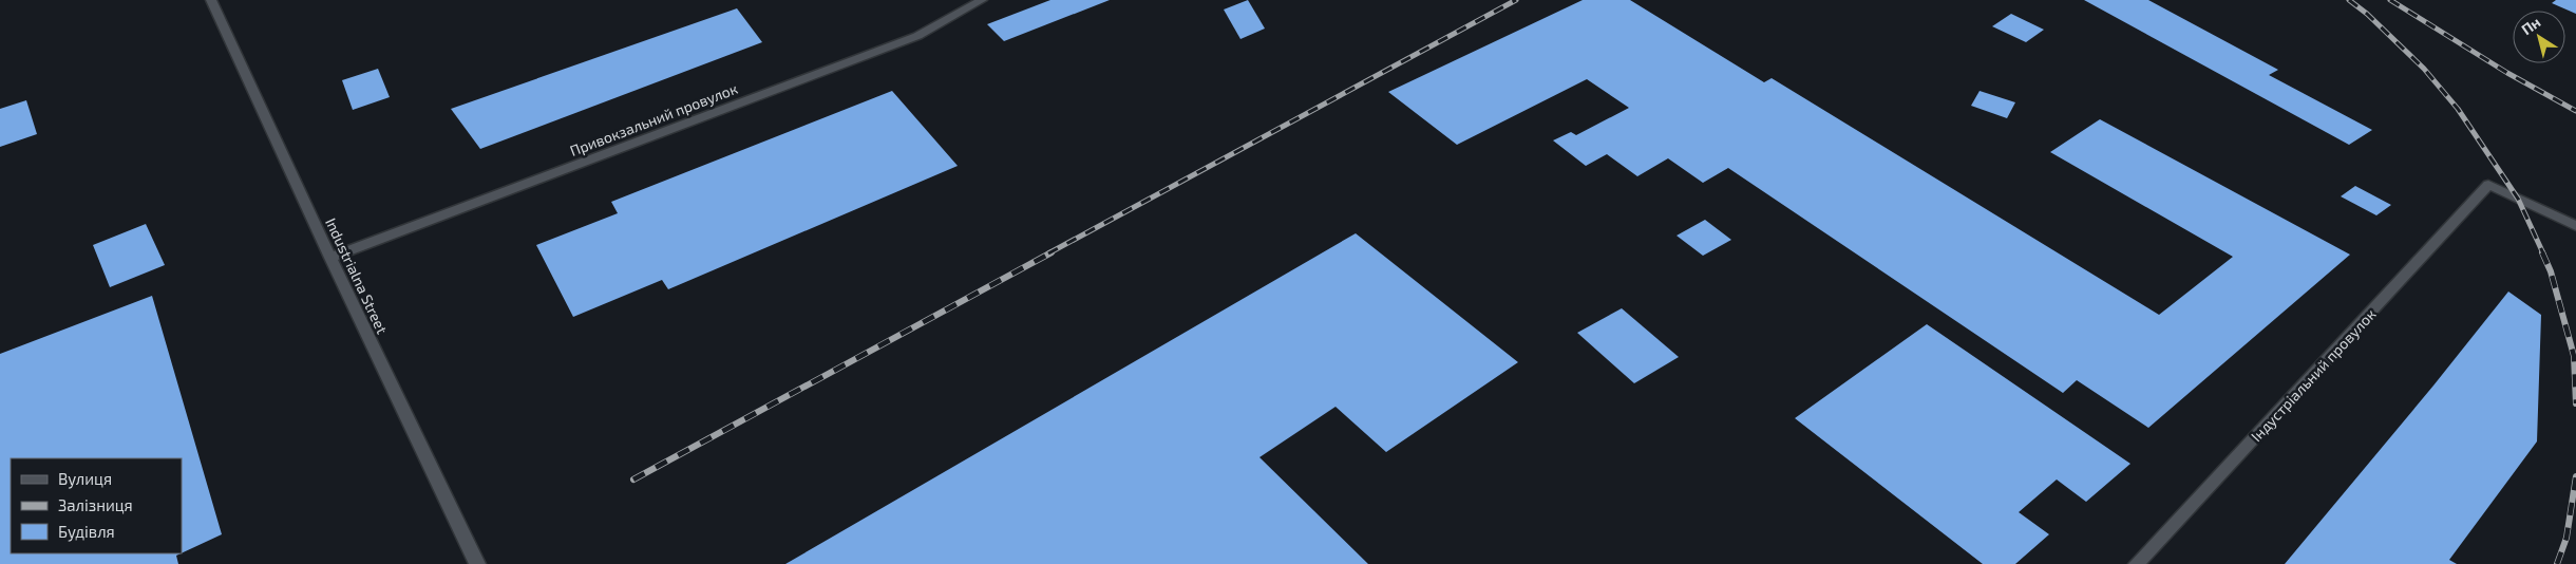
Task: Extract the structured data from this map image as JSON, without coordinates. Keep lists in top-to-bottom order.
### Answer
{
  "streets": {
    "street": ["Привокзальний провулок", "Industrialna Street", "Індустріальний провулок"]
  },
  "crossings": [
    ["Привокзальний провулок", "Industrialna Street"]
  ],
  "legend": ["Вулиця", "Залізниця", "Будівля"],
  "north": "top left"
}
